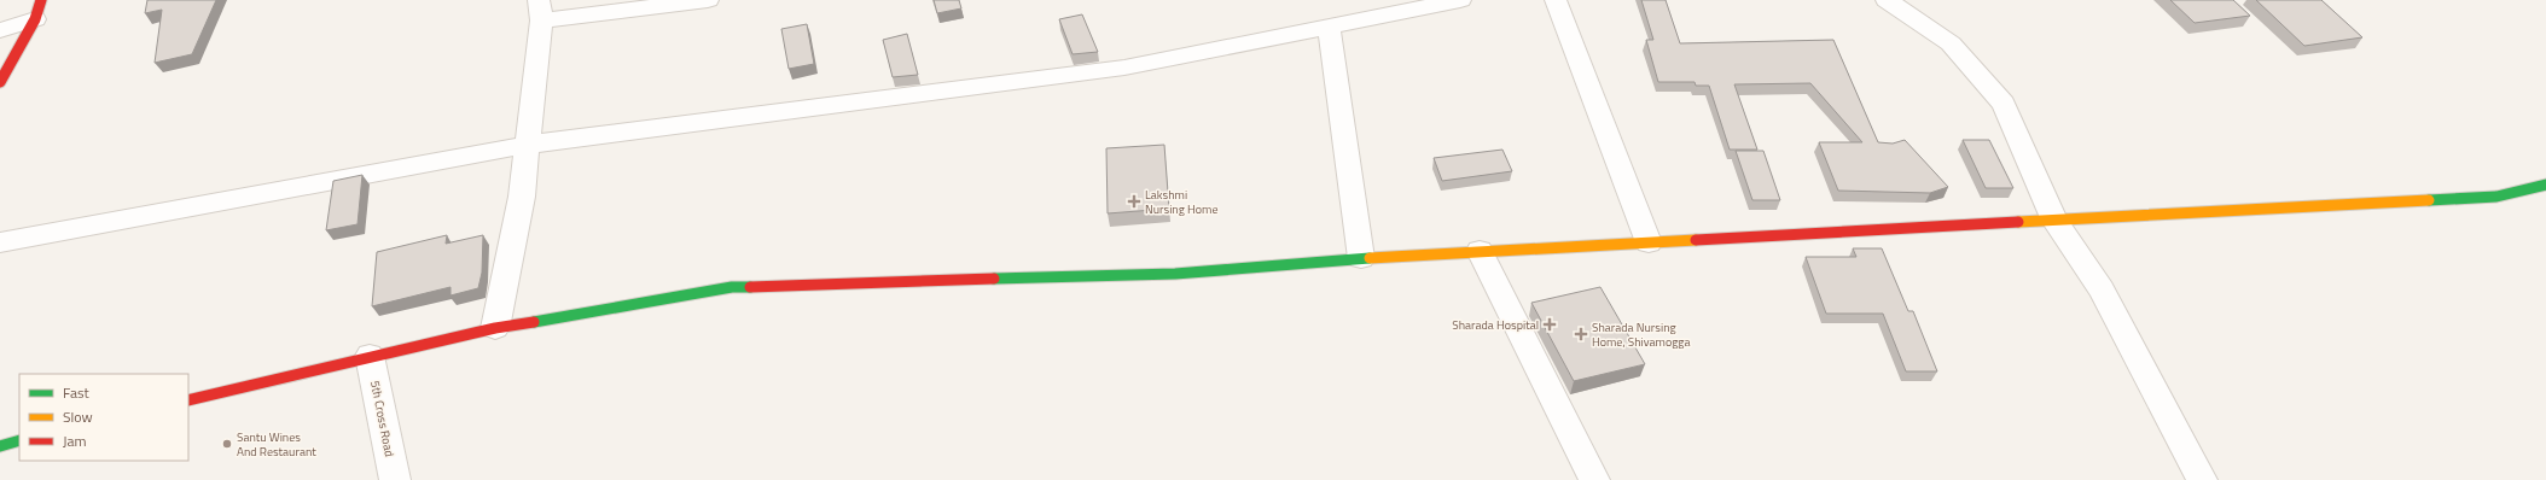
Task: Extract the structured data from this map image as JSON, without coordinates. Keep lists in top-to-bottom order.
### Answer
{
  "streets": {
    "street": ["5th Cross Road"]
  },
  "places": {
    "health": ["Lakshmi Nursing Home", "Sharada Hospital", "Sharada Nursing Home, Shivamogga"],
    "other": ["Santu Wines And Restaurant"]
  },
  "legend": ["Fast", "Slow", "Jam"]
}
